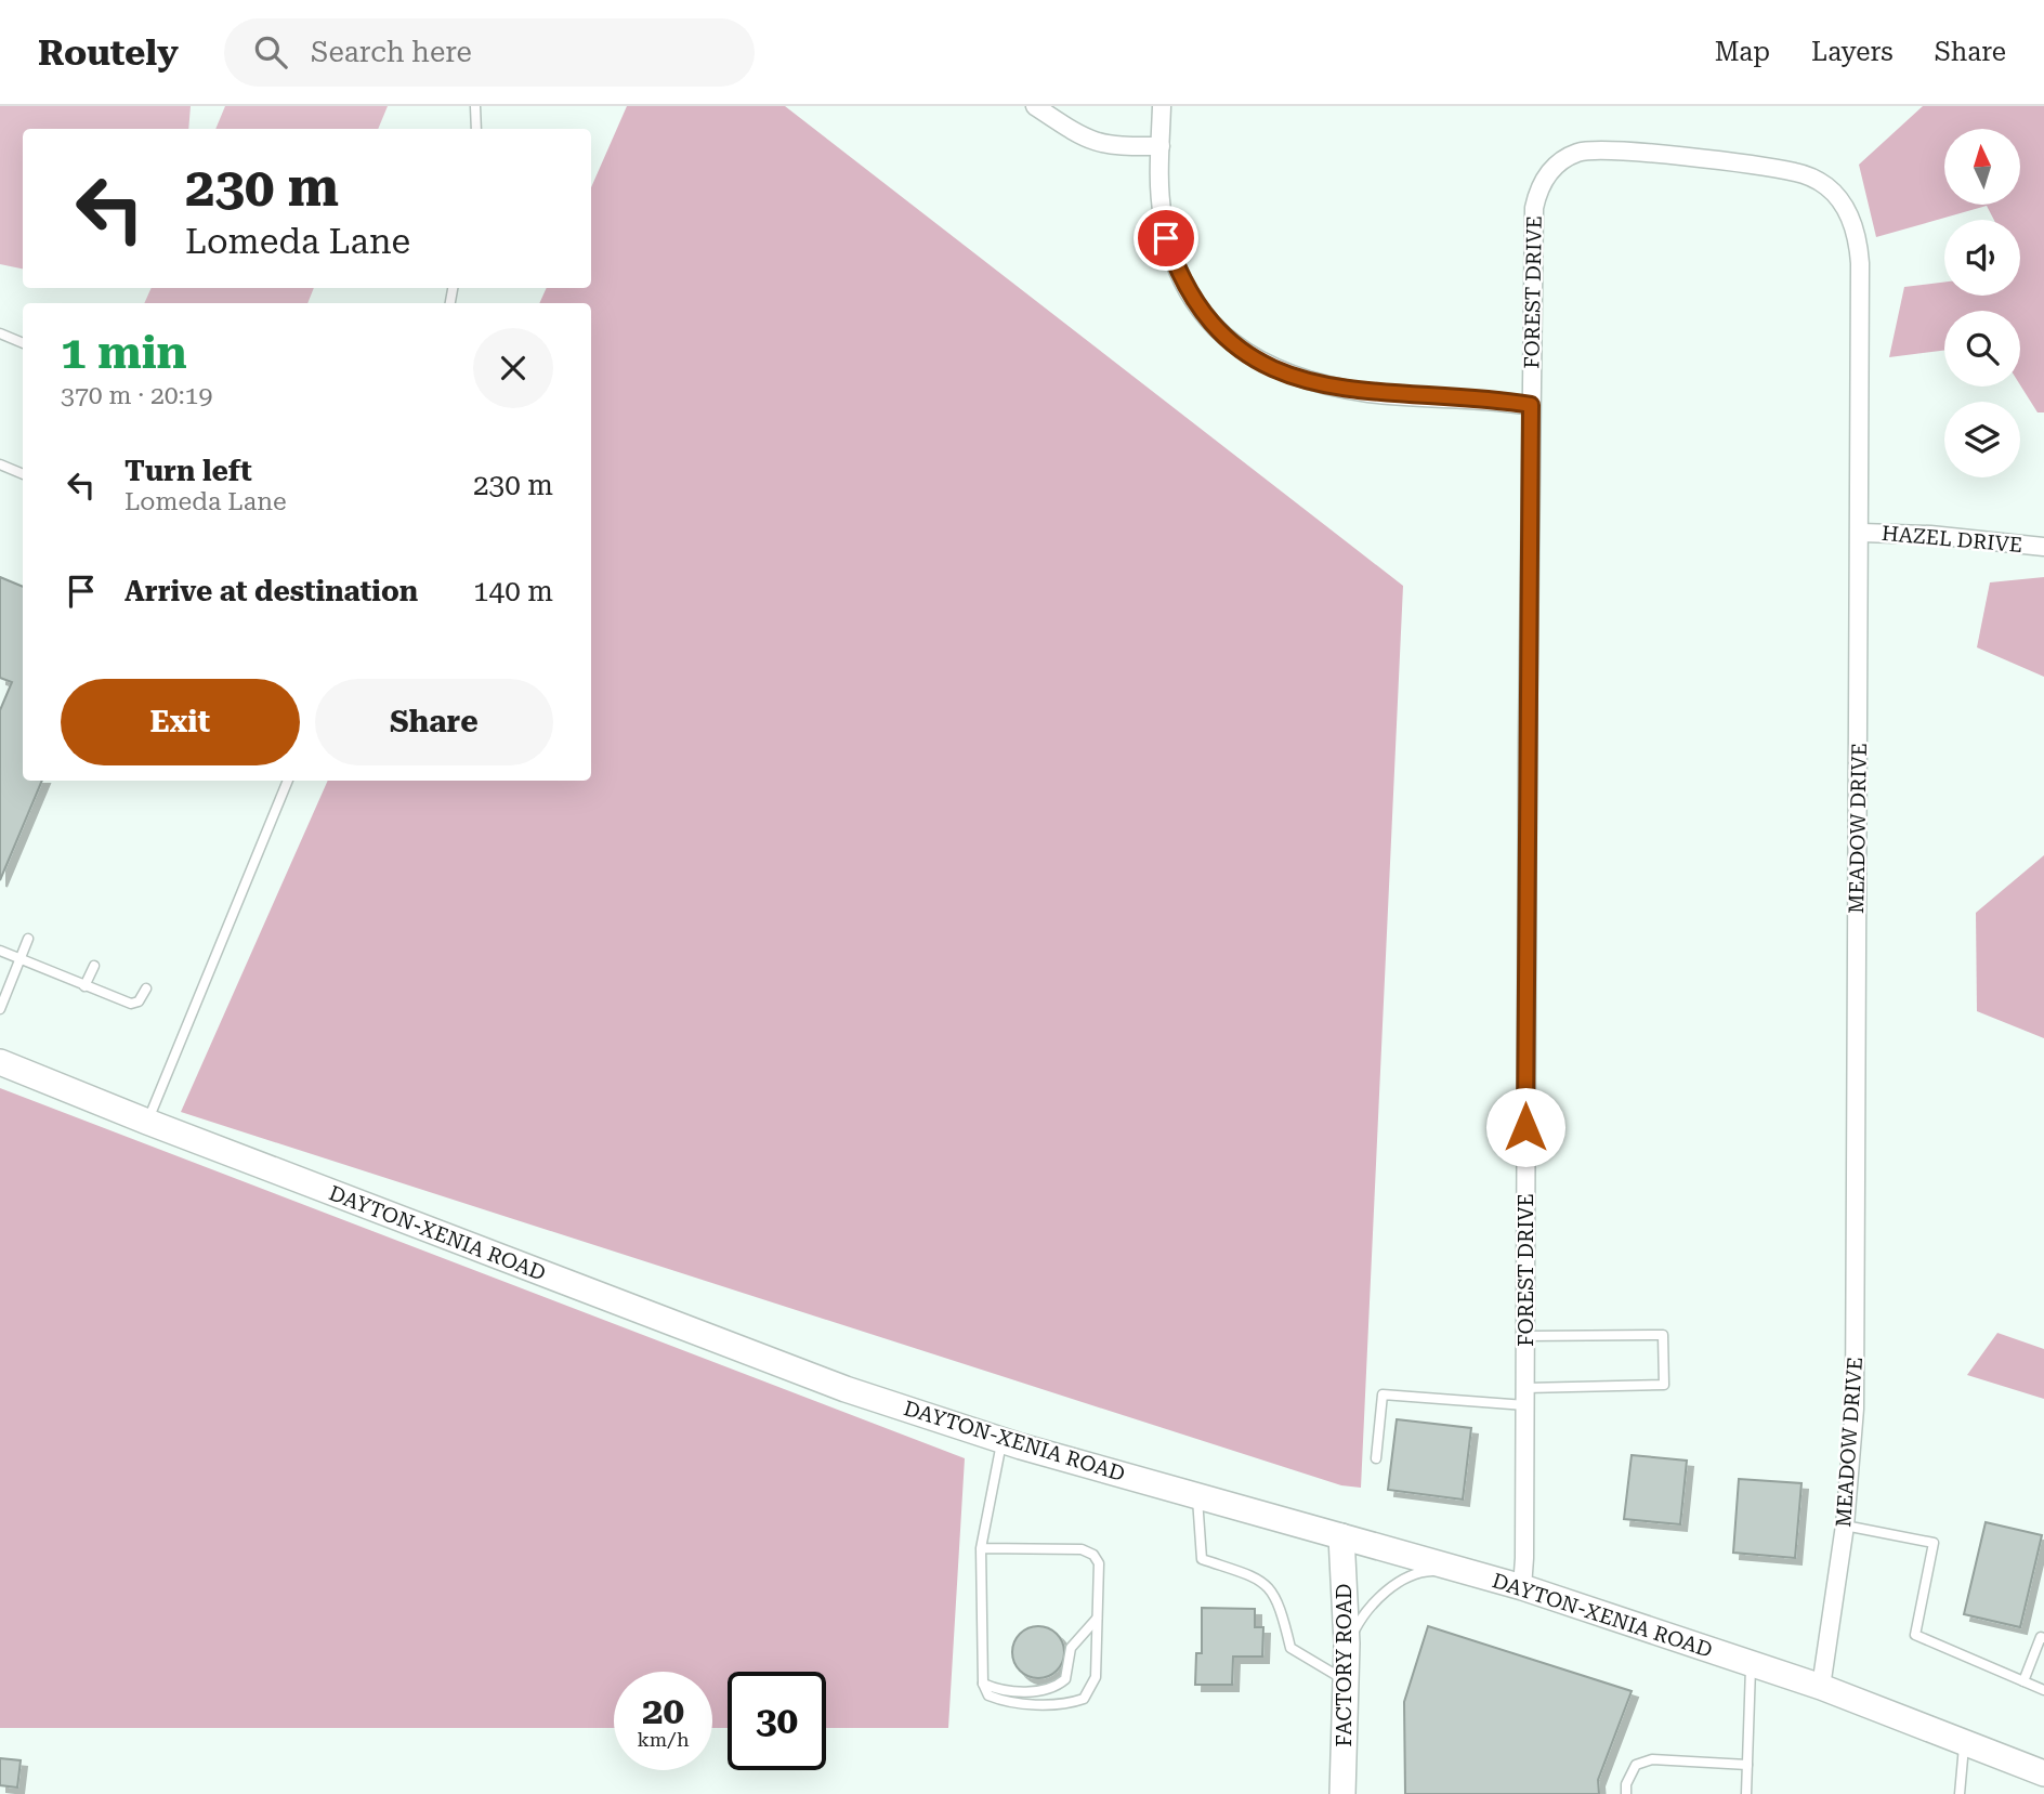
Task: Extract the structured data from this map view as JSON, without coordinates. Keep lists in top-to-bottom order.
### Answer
{
  "streets": {
    "main road": ["DAYTON-XENIA ROAD", "FACTORY ROAD"],
    "street": ["FOREST DRIVE", "HAZEL DRIVE", "MEADOW DRIVE"]
  },
  "crossings": [
    ["FOREST DRIVE", "MEADOW DRIVE"],
    ["FOREST DRIVE", "DAYTON-XENIA ROAD"],
    ["HAZEL DRIVE", "MEADOW DRIVE"],
    ["MEADOW DRIVE", "DAYTON-XENIA ROAD"],
    ["DAYTON-XENIA ROAD", "FACTORY ROAD"]
  ],
  "north": "top",
  "page": {
    "header": "Routely",
    "search": "Search here",
    "nav": ["Map", "Layers", "Share"],
    "turn": ["230 m", "Lomeda Lane"],
    "heading": ["1 min", "370 m · 20:19"],
    "list": [
      {
        "name": "Turn left",
        "note": "Lomeda Lane",
        "value": "230 m"
      },
      {
        "name": "Arrive at destination",
        "value": "140 m"
      }
    ],
    "buttons": ["Exit", "Share"],
    "speed": "20 km/h",
    "limit": "30"
  }
}
